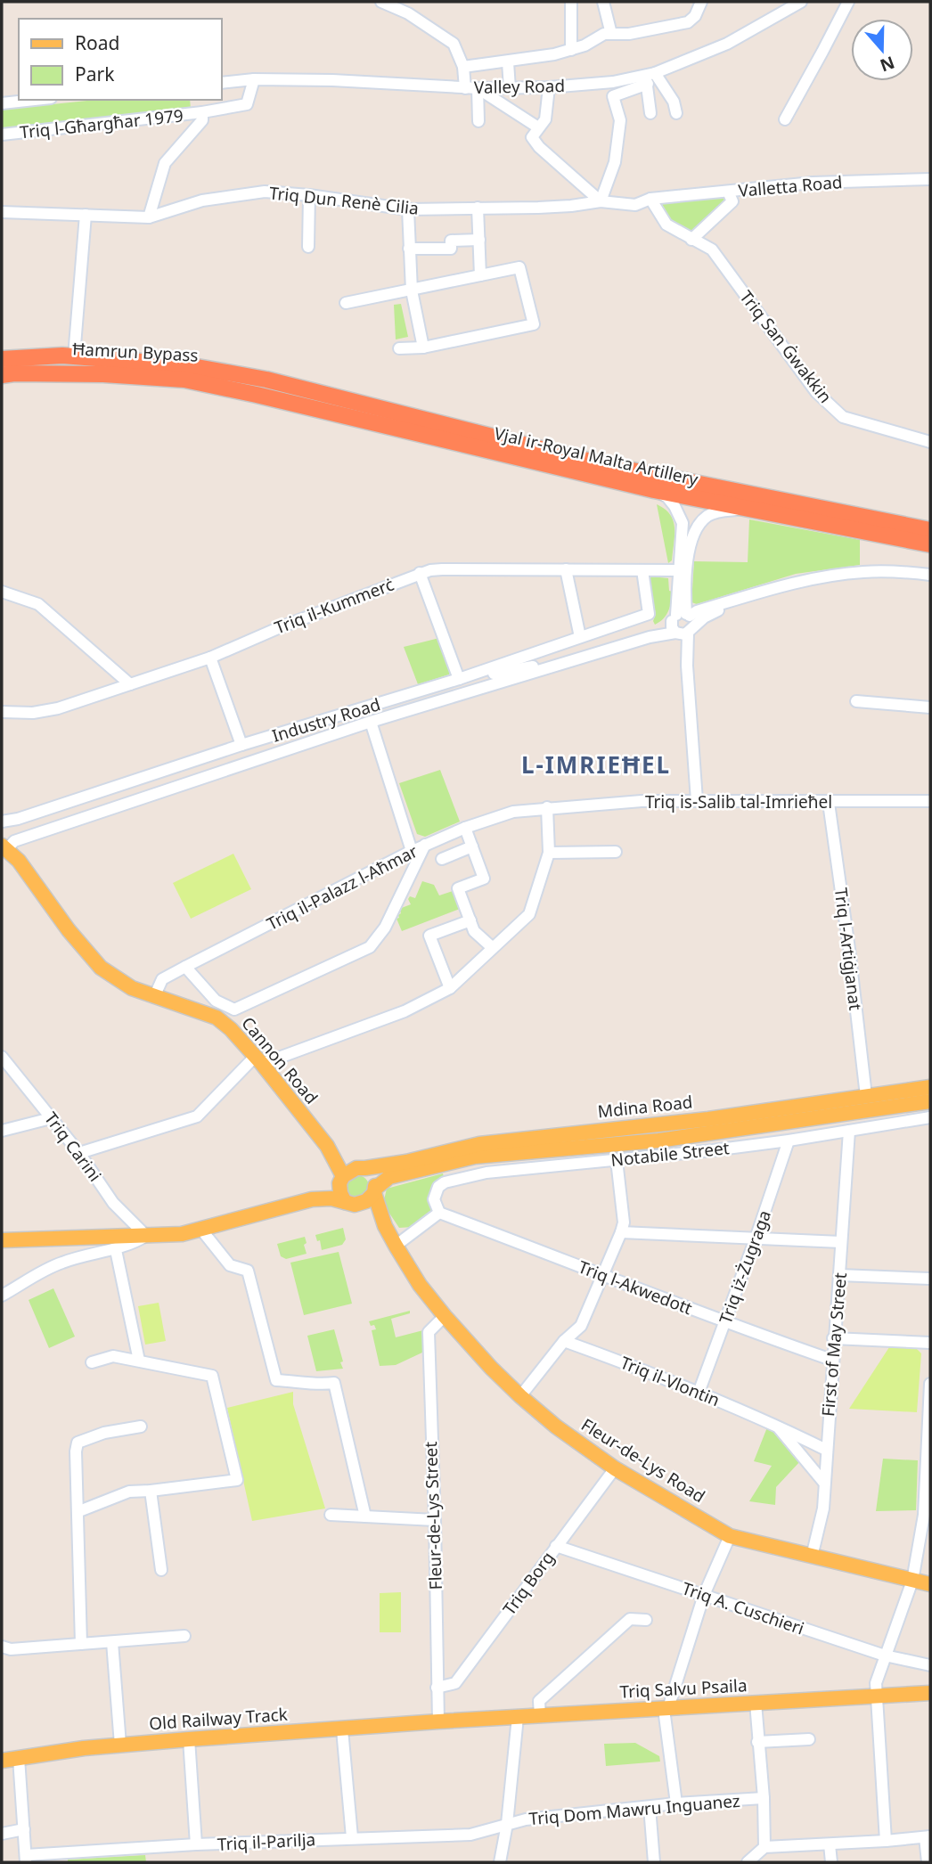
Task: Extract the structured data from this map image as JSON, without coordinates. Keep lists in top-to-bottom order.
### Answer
{
  "streets": {
    "highway": ["Ħamrun Bypass", "Vjal ir-Royal Malta Artillery"],
    "main road": [
      "Cannon Road",
      "Mdina Road",
      "Fleur-de-Lys Road",
      "Triq Salvu Psaila",
      "Old Railway Track"
    ],
    "street": [
      "Valley Road",
      "Triq l-Għargħar 1979",
      "Valletta Road",
      "Triq Dun Renè Cilia",
      "Triq San Ġwakkin",
      "Triq il-Kummerċ",
      "Industry Road",
      "Triq is-Salib tal-Imrieħel",
      "Triq il-Palazz l-Aħmar",
      "Triq l-Artiġjanat",
      "Triq Carini",
      "Notabile Street",
      "Triq iż-Żugraga",
      "Triq l-Akwedott",
      "First of May Street",
      "Triq il-Vlontin",
      "Fleur-de-Lys Street",
      "Triq Borg",
      "Triq A. Cuschieri",
      "Triq Dom Mawru Inguanez",
      "Triq il-Parilja"
    ]
  },
  "crossings": [
    ["Valley Road", "Triq l-Għargħar 1979"],
    ["Valletta Road", "Triq Dun Renè Cilia"],
    ["Valletta Road", "Triq San Ġwakkin"],
    ["Triq Dun Renè Cilia", "Triq San Ġwakkin"],
    ["Ħamrun Bypass", "Vjal ir-Royal Malta Artillery"],
    ["Triq il-Kummerċ", "Industry Road"],
    ["Industry Road", "Cannon Road"],
    ["Triq is-Salib tal-Imrieħel", "Triq il-Palazz l-Aħmar"],
    ["Triq is-Salib tal-Imrieħel", "Triq l-Artiġjanat"],
    ["Triq il-Palazz l-Aħmar", "Cannon Road"],
    ["Triq l-Artiġjanat", "Mdina Road"],
    ["Cannon Road", "Mdina Road"],
    ["Cannon Road", "Fleur-de-Lys Road"],
    ["Mdina Road", "Fleur-de-Lys Road"],
    ["Notabile Street", "Triq iż-Żugraga"],
    ["Notabile Street", "Triq l-Akwedott"],
    ["Notabile Street", "First of May Street"],
    ["Triq iż-Żugraga", "Triq l-Akwedott"],
    ["Triq iż-Żugraga", "Triq il-Vlontin"],
    ["Triq l-Akwedott", "First of May Street"],
    ["First of May Street", "Triq il-Vlontin"],
    ["First of May Street", "Fleur-de-Lys Road"],
    ["Fleur-de-Lys Road", "Fleur-de-Lys Street"],
    ["Fleur-de-Lys Road", "Triq Borg"],
    ["Fleur-de-Lys Street", "Triq Borg"],
    ["Fleur-de-Lys Street", "Triq Salvu Psaila"],
    ["Fleur-de-Lys Street", "Old Railway Track"],
    ["Triq Borg", "Triq A. Cuschieri"],
    ["Triq Salvu Psaila", "Old Railway Track"],
    ["Triq Dom Mawru Inguanez", "Triq il-Parilja"]
  ],
  "districts": ["L-IMRIEĦEL"],
  "legend": ["Road", "Park"],
  "north": "bottom"
}
